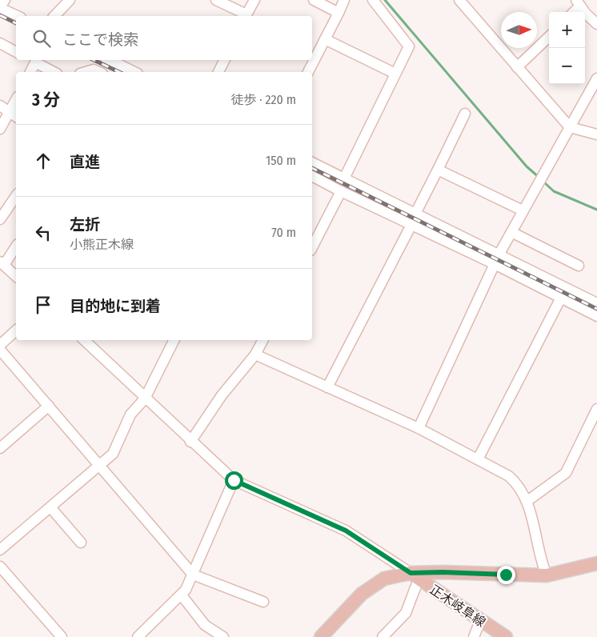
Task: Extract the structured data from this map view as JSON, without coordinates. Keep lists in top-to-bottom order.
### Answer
{
  "streets": {
    "main road": ["正木岐阜線"]
  },
  "north": "right",
  "page": {
    "map_buttons": ["+", "−"],
    "search": "ここで検索",
    "heading": ["3 分", "徒歩 · 220 m"],
    "list": [
      ["直進", "150 m"],
      ["左折", "小熊正木線", "70 m"],
      "目的地に到着"
    ]
  }
}
